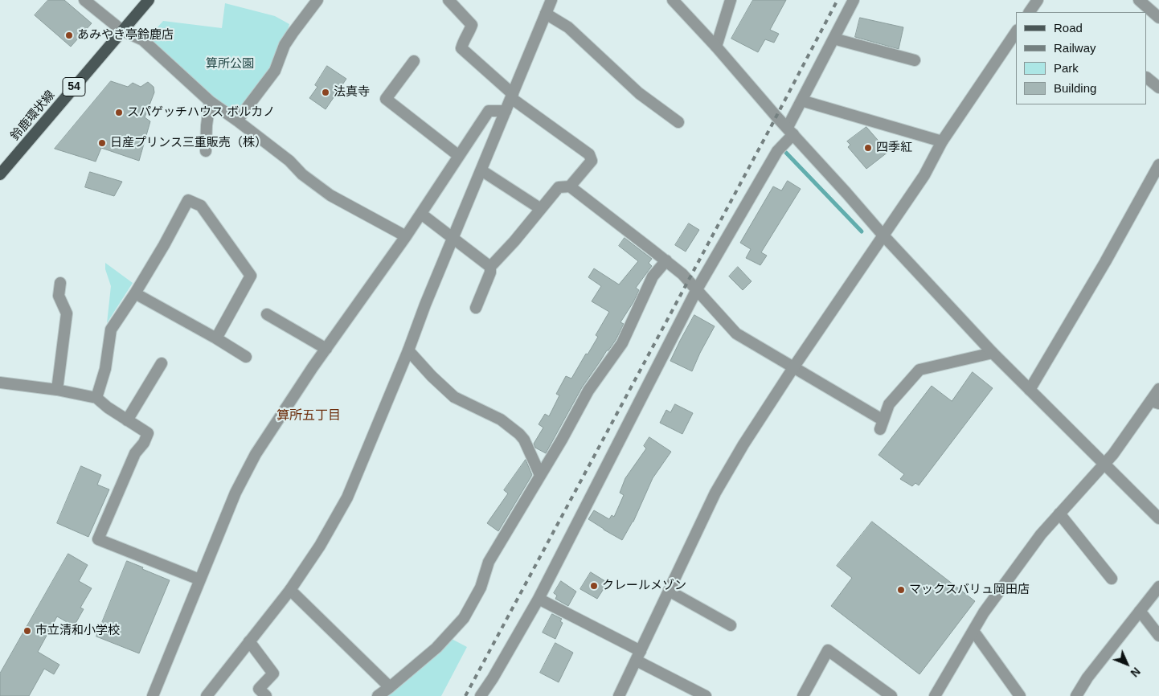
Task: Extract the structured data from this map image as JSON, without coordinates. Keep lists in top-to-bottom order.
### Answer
{
  "streets": {
    "main road": ["54", "鈴鹿環状線"]
  },
  "districts": ["算所五丁目"],
  "parks": ["算所公園"],
  "places": [
    "あみやき亭鈴鹿店",
    "法真寺",
    "スパゲッチハウス ボルカノ",
    "日産プリンス三重販売（株）",
    "四季紅",
    "クレールメゾン",
    "マックスバリュ岡田店",
    "市立清和小学校"
  ],
  "legend": [
    "Road",
    "Railway",
    "Park",
    "Building"
  ],
  "north": "bottom right"
}
